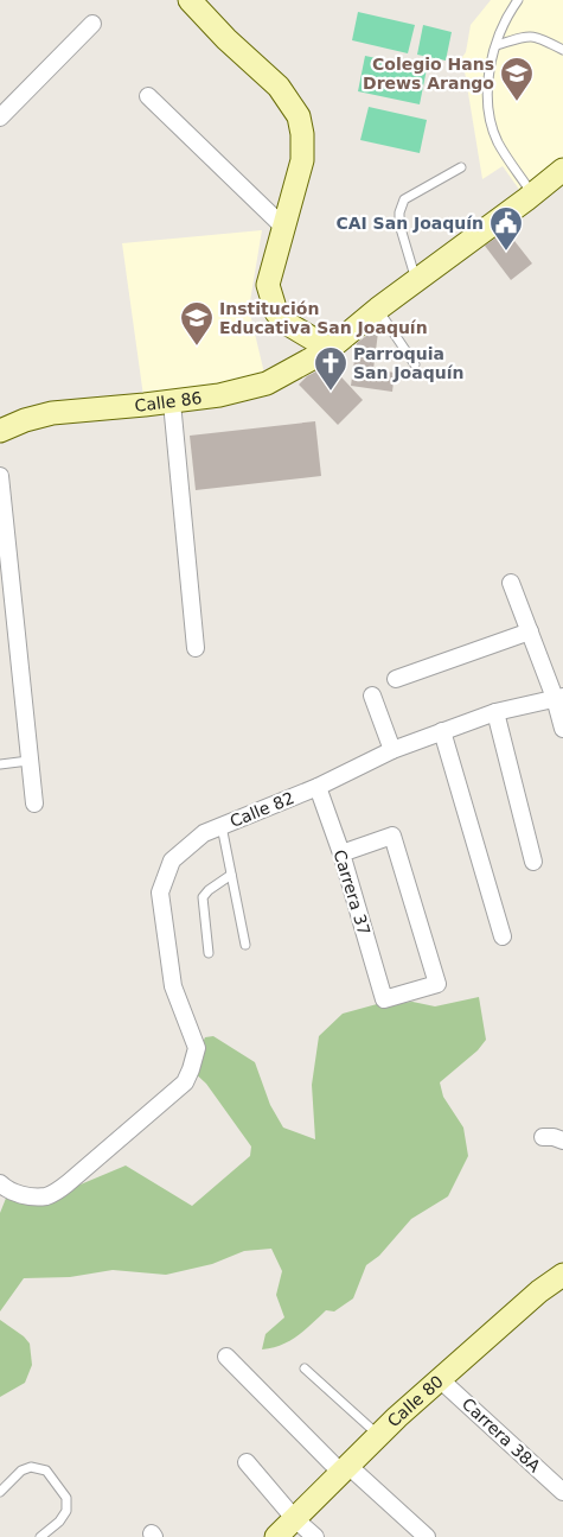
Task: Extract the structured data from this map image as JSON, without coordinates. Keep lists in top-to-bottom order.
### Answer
{
  "streets": {
    "main road": ["Calle 86", "Calle 80"],
    "street": ["Calle 82", "Carrera 37", "Carrera 38A"]
  },
  "crossings": [
    ["Calle 82", "Carrera 37"],
    ["Calle 80", "Carrera 38A"]
  ],
  "places": {
    "school or university": ["Colegio Hans Drews Arango", "Institución Educativa San Joaquín"],
    "public building": ["CAI San Joaquín"],
    "church": ["Parroquia San Joaquín"]
  }
}
